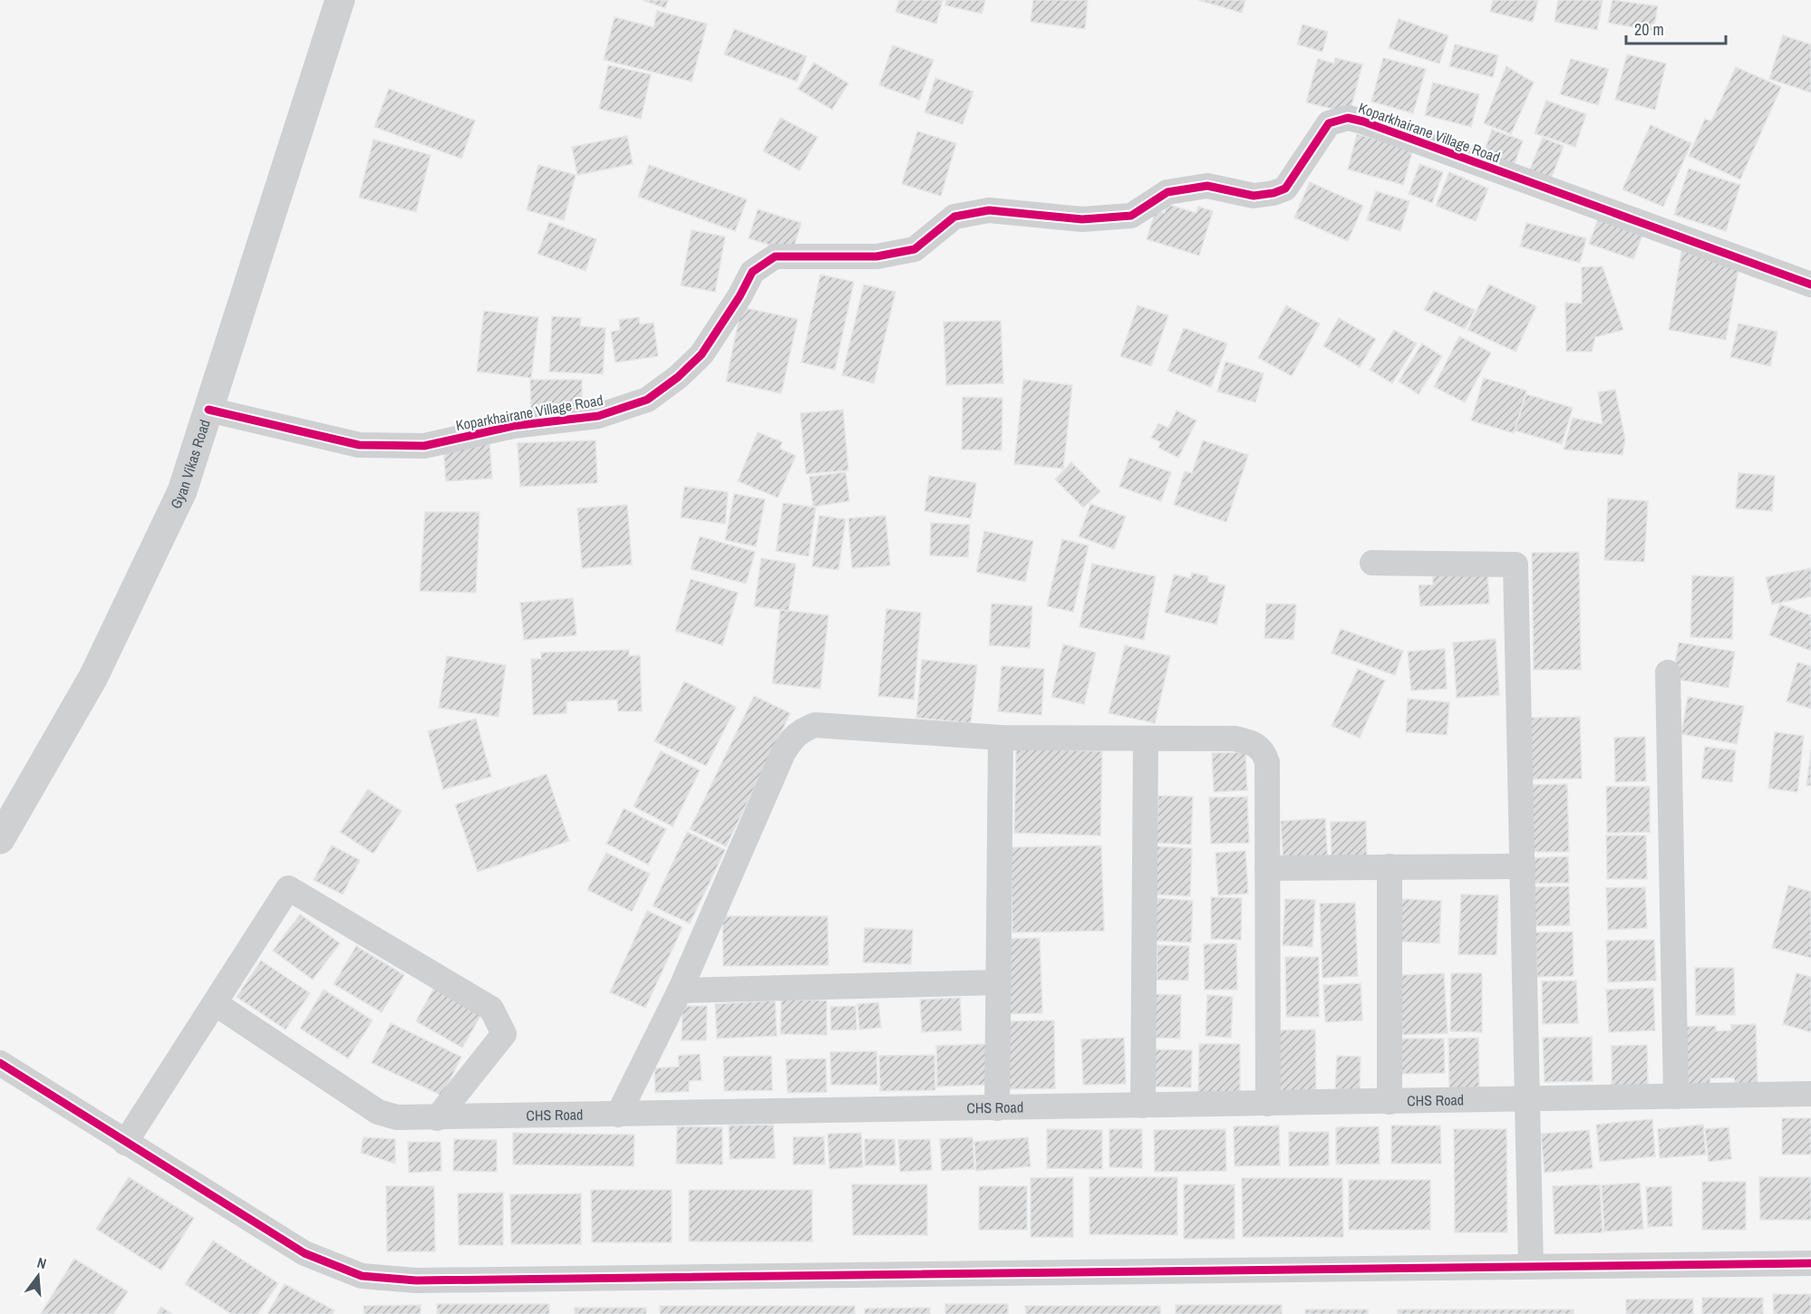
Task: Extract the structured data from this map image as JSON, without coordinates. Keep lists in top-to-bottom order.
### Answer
{
  "streets": {
    "street": ["Koparkhairane Village Road", "Gyan Vikas Road", "CHS Road"]
  },
  "crossings": [
    ["Koparkhairane Village Road", "Gyan Vikas Road"]
  ],
  "scale_bar": "20 m",
  "north": "top"
}
